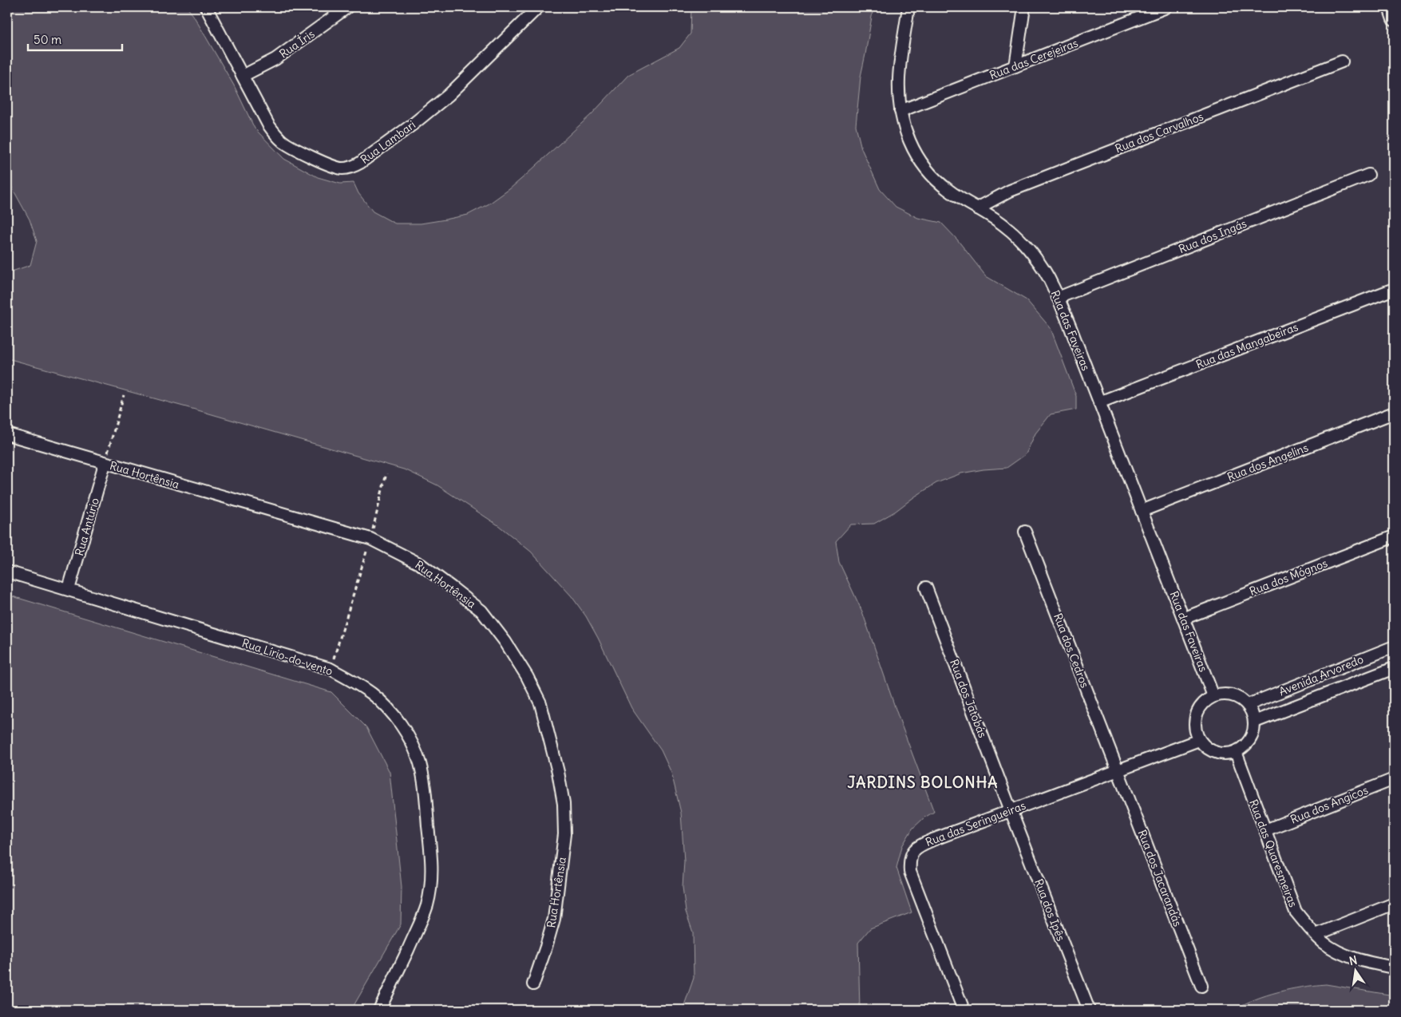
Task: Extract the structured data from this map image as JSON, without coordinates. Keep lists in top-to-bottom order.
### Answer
{
  "streets": {
    "street": [
      "Rua Íris",
      "Rua das Cerejeiras",
      "Rua dos Carvalhos",
      "Rua Lambari",
      "Rua dos Ingás",
      "Rua das Faveiras",
      "Rua das Mangabeiras",
      "Rua dos Angelins",
      "Rua Hortênsia",
      "Rua Antúrio",
      "Rua dos Mógnos",
      "Rua dos Cedros",
      "Rua Lírio-do-vento",
      "Avenida Arvoredo",
      "Rua dos Jatobás",
      "Rua dos Angicos",
      "Rua das Seringueiras",
      "Rua das Quaresmeiras",
      "Rua dos Jacarandás",
      "Rua dos Ipês"
    ]
  },
  "crossings": [
    ["Rua Íris", "Rua Lambari"],
    ["Rua das Cerejeiras", "Rua das Faveiras"],
    ["Rua dos Carvalhos", "Rua das Faveiras"],
    ["Rua dos Ingás", "Rua das Faveiras"],
    ["Rua das Faveiras", "Rua das Mangabeiras"],
    ["Rua das Faveiras", "Rua dos Angelins"],
    ["Rua das Faveiras", "Rua dos Mógnos"],
    ["Rua das Faveiras", "Avenida Arvoredo"],
    ["Rua das Faveiras", "Rua das Seringueiras"],
    ["Rua das Faveiras", "Rua das Quaresmeiras"],
    ["Rua Hortênsia", "Rua Antúrio"],
    ["Rua Antúrio", "Rua Lírio-do-vento"],
    ["Rua dos Cedros", "Rua das Seringueiras"],
    ["Rua dos Cedros", "Rua dos Jacarandás"],
    ["Avenida Arvoredo", "Rua das Seringueiras"],
    ["Avenida Arvoredo", "Rua das Quaresmeiras"],
    ["Rua dos Jatobás", "Rua das Seringueiras"],
    ["Rua dos Jatobás", "Rua dos Ipês"],
    ["Rua dos Angicos", "Rua das Quaresmeiras"],
    ["Rua das Seringueiras", "Rua das Quaresmeiras"],
    ["Rua das Seringueiras", "Rua dos Jacarandás"],
    ["Rua das Seringueiras", "Rua dos Ipês"]
  ],
  "districts": ["JARDINS BOLONHA"],
  "scale_bar": "50 m",
  "north": "top"
}
